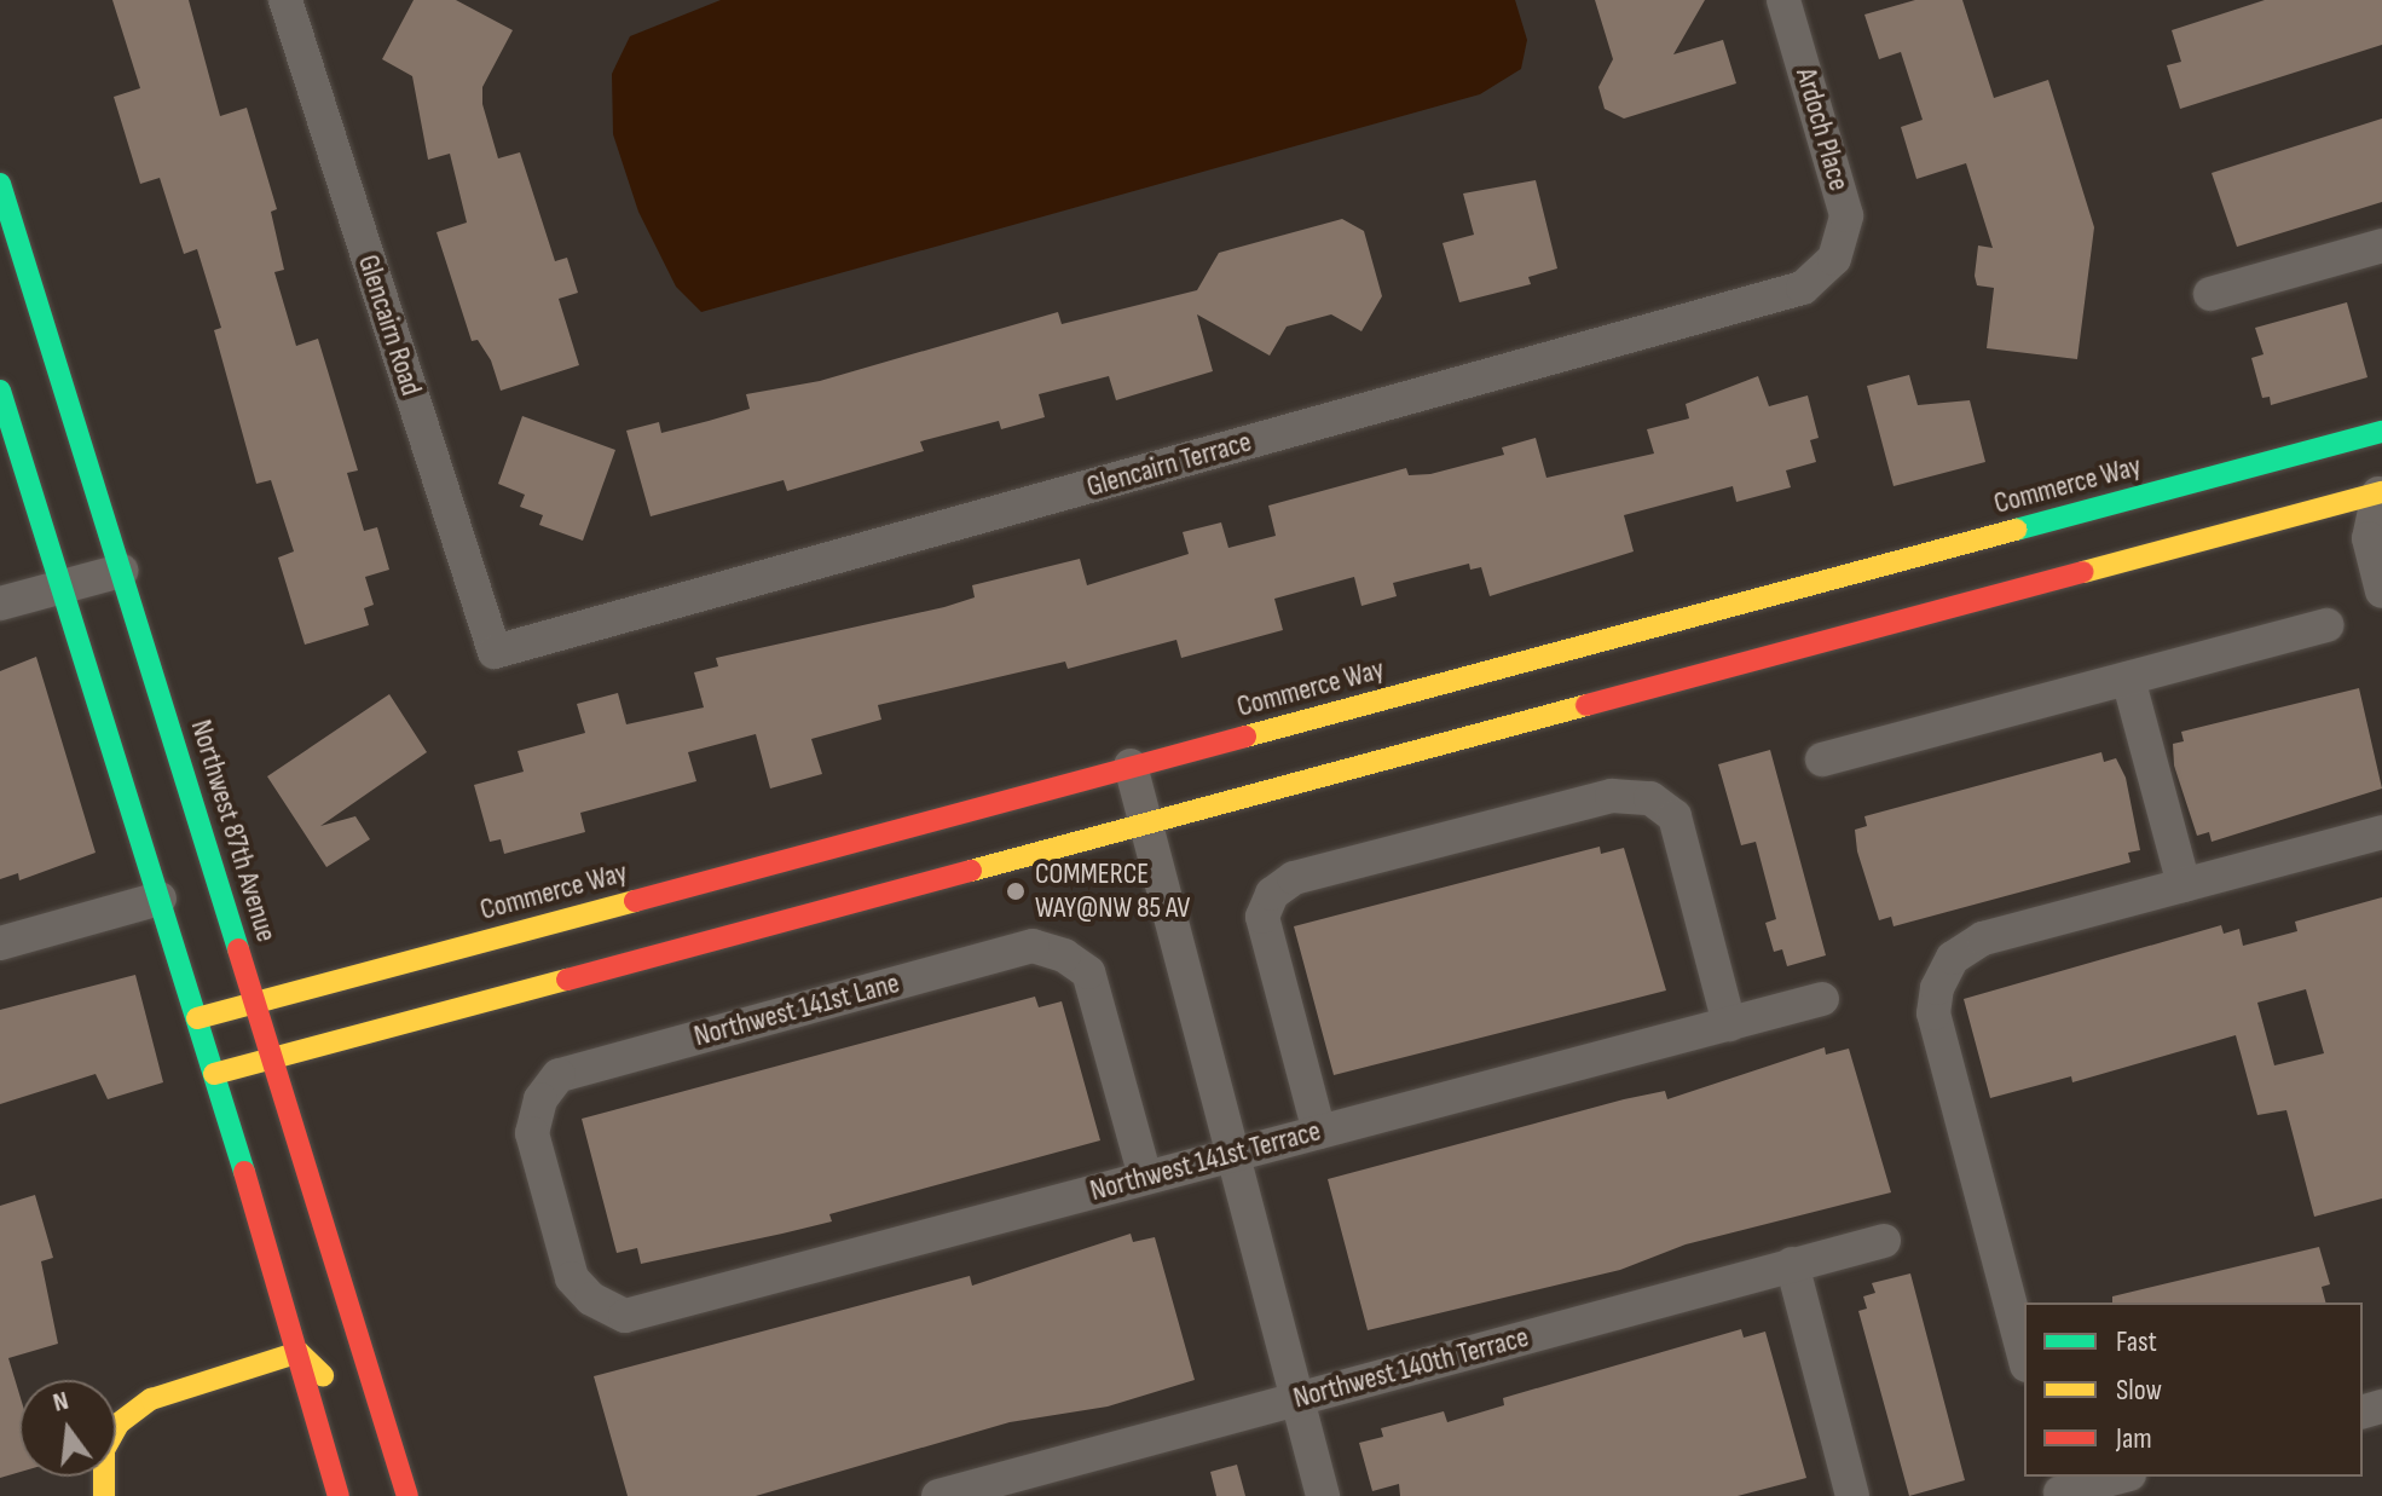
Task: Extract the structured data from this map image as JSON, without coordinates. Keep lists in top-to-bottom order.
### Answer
{
  "streets": {
    "street": [
      "Ardoch Place",
      "Glencairn Road",
      "Glencairn Terrace",
      "Commerce Way",
      "Northwest 87th Avenue",
      "Northwest 141st Lane",
      "Northwest 141st Terrace",
      "Northwest 140th Terrace"
    ]
  },
  "crossings": [
    ["Ardoch Place", "Glencairn Terrace"],
    ["Glencairn Road", "Glencairn Terrace"],
    ["Commerce Way", "Northwest 87th Avenue"],
    ["Northwest 141st Lane", "Northwest 141st Terrace"]
  ],
  "places": ["COMMERCE WAY@NW 85 AV"],
  "legend": ["Fast", "Slow", "Jam"],
  "north": "top"
}
